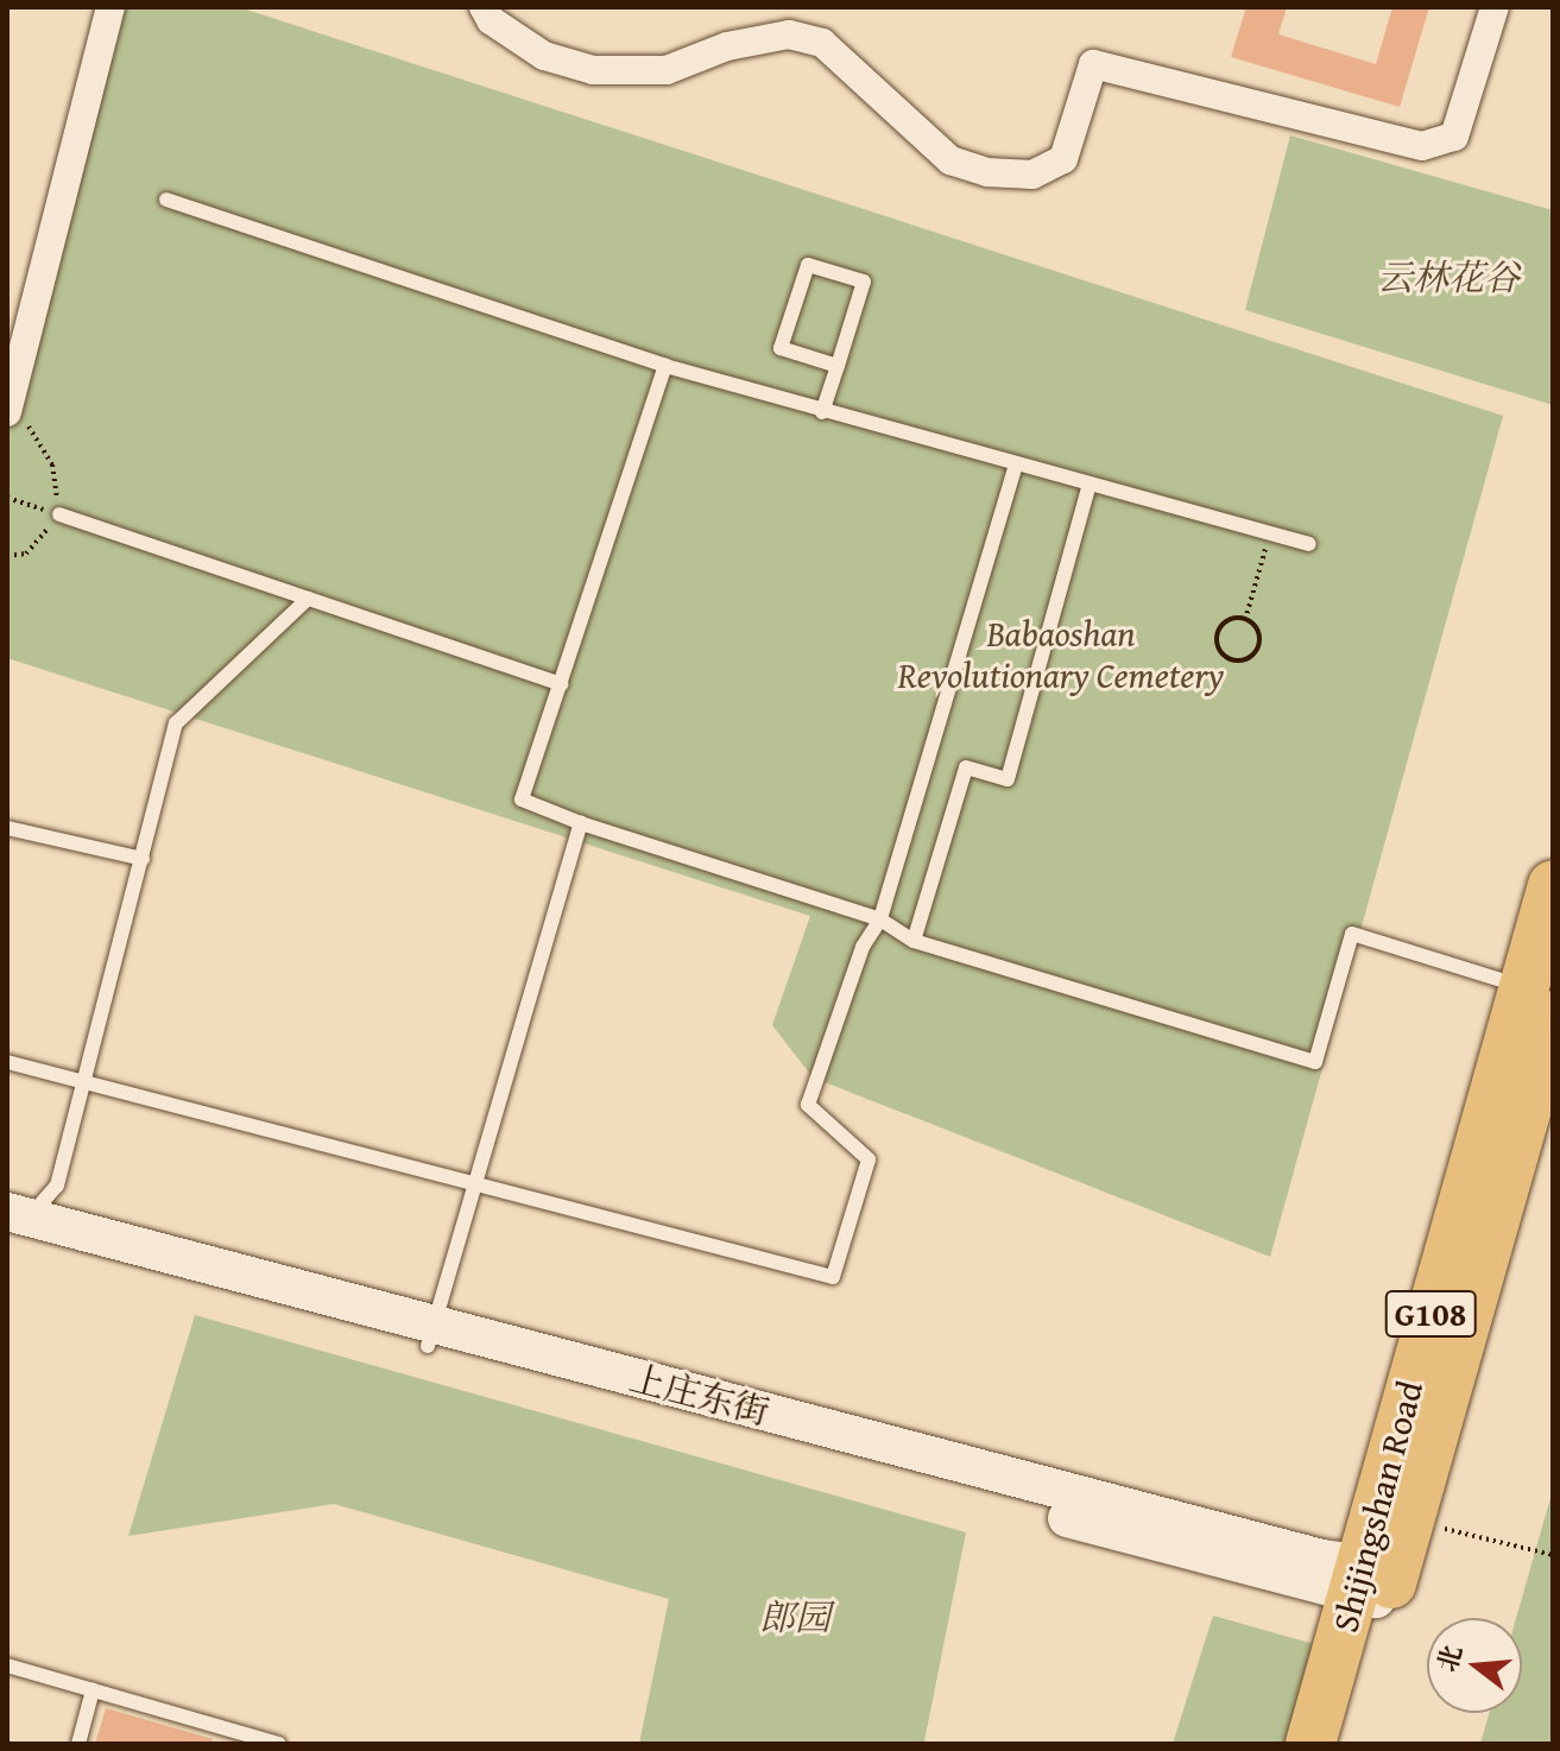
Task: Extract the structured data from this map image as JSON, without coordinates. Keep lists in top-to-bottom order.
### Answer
{
  "streets": {
    "highway": ["G108", "Shijingshan Road"],
    "main road": ["上庄东街"]
  },
  "crossings": [
    ["上庄东街", "Shijingshan Road"]
  ],
  "parks": ["云林花谷", "Babaoshan Revolutionary Cemetery", "郎园"],
  "north": "left"
}
